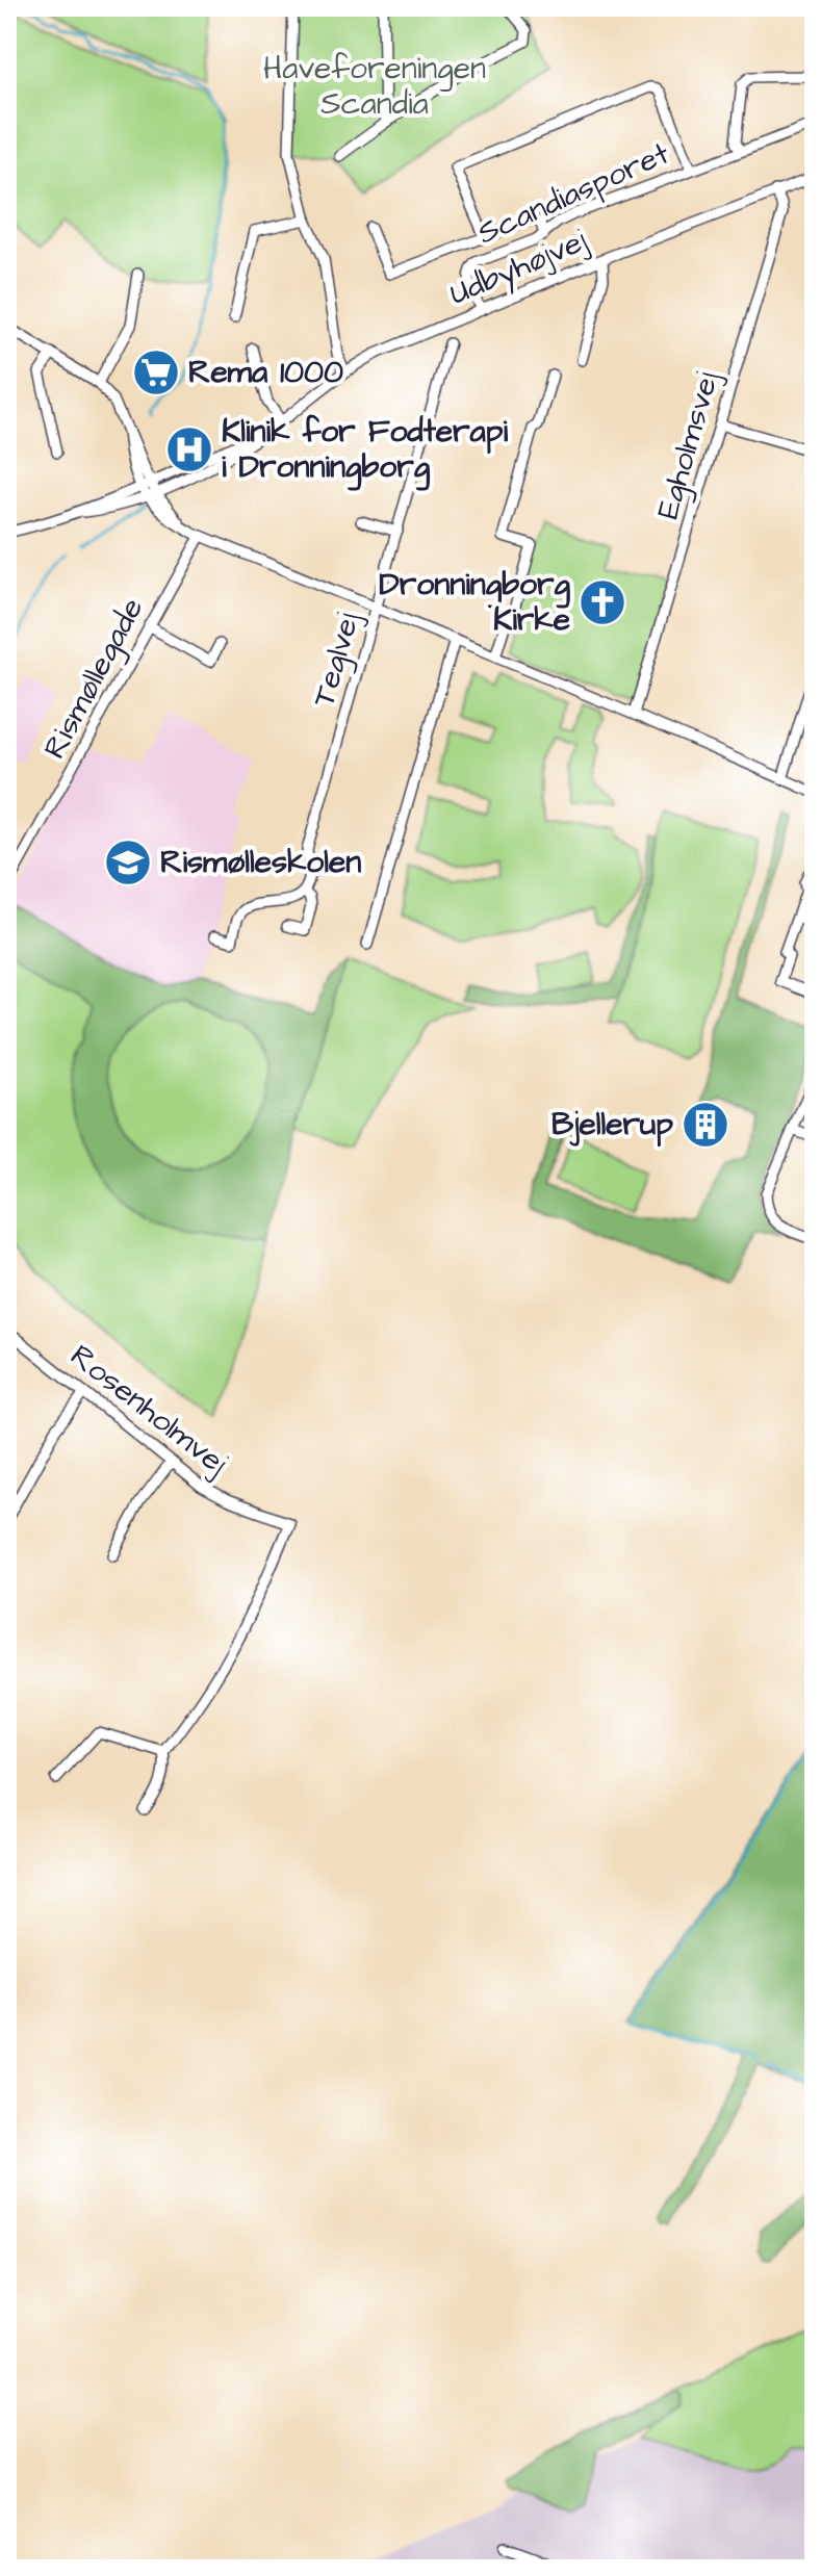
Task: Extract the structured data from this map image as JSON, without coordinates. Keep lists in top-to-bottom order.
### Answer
{
  "streets": {
    "street": [
      "Scandiasporet",
      "Udbyhøjvej",
      "Egholmsvej",
      "Teglvej",
      "Rismøllegade",
      "Rosenholmvej"
    ]
  },
  "crossings": [
    ["Scandiasporet", "Udbyhøjvej"],
    ["Udbyhøjvej", "Egholmsvej"]
  ],
  "parks": ["Haveforeningen Scandia"],
  "places": {
    "supermarket": ["Rema 1000"],
    "hospital": ["Klinik for Fodterapi i Dronningborg"],
    "church": ["Dronningborg Kirke"],
    "school or university": ["Rismølleskolen"],
    "building": ["Bjellerup"]
  }
}
